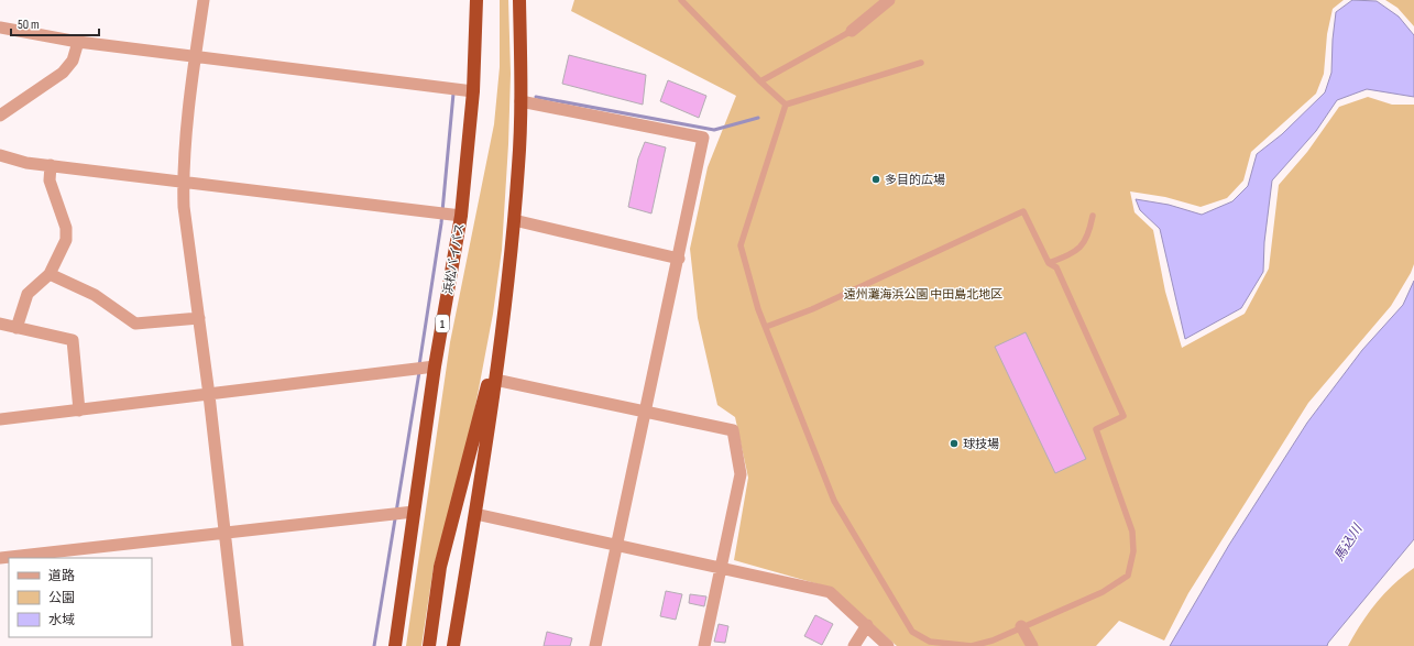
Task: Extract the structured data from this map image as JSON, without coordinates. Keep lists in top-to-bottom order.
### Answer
{
  "streets": {
    "highway": ["浜松バイパス", "1"]
  },
  "water": ["馬込川"],
  "parks": ["遠州灘海浜公園 中田島北地区"],
  "places": ["多目的広場", "球技場"],
  "legend": ["道路", "公園", "水域"],
  "scale_bar": "50 m"
}
